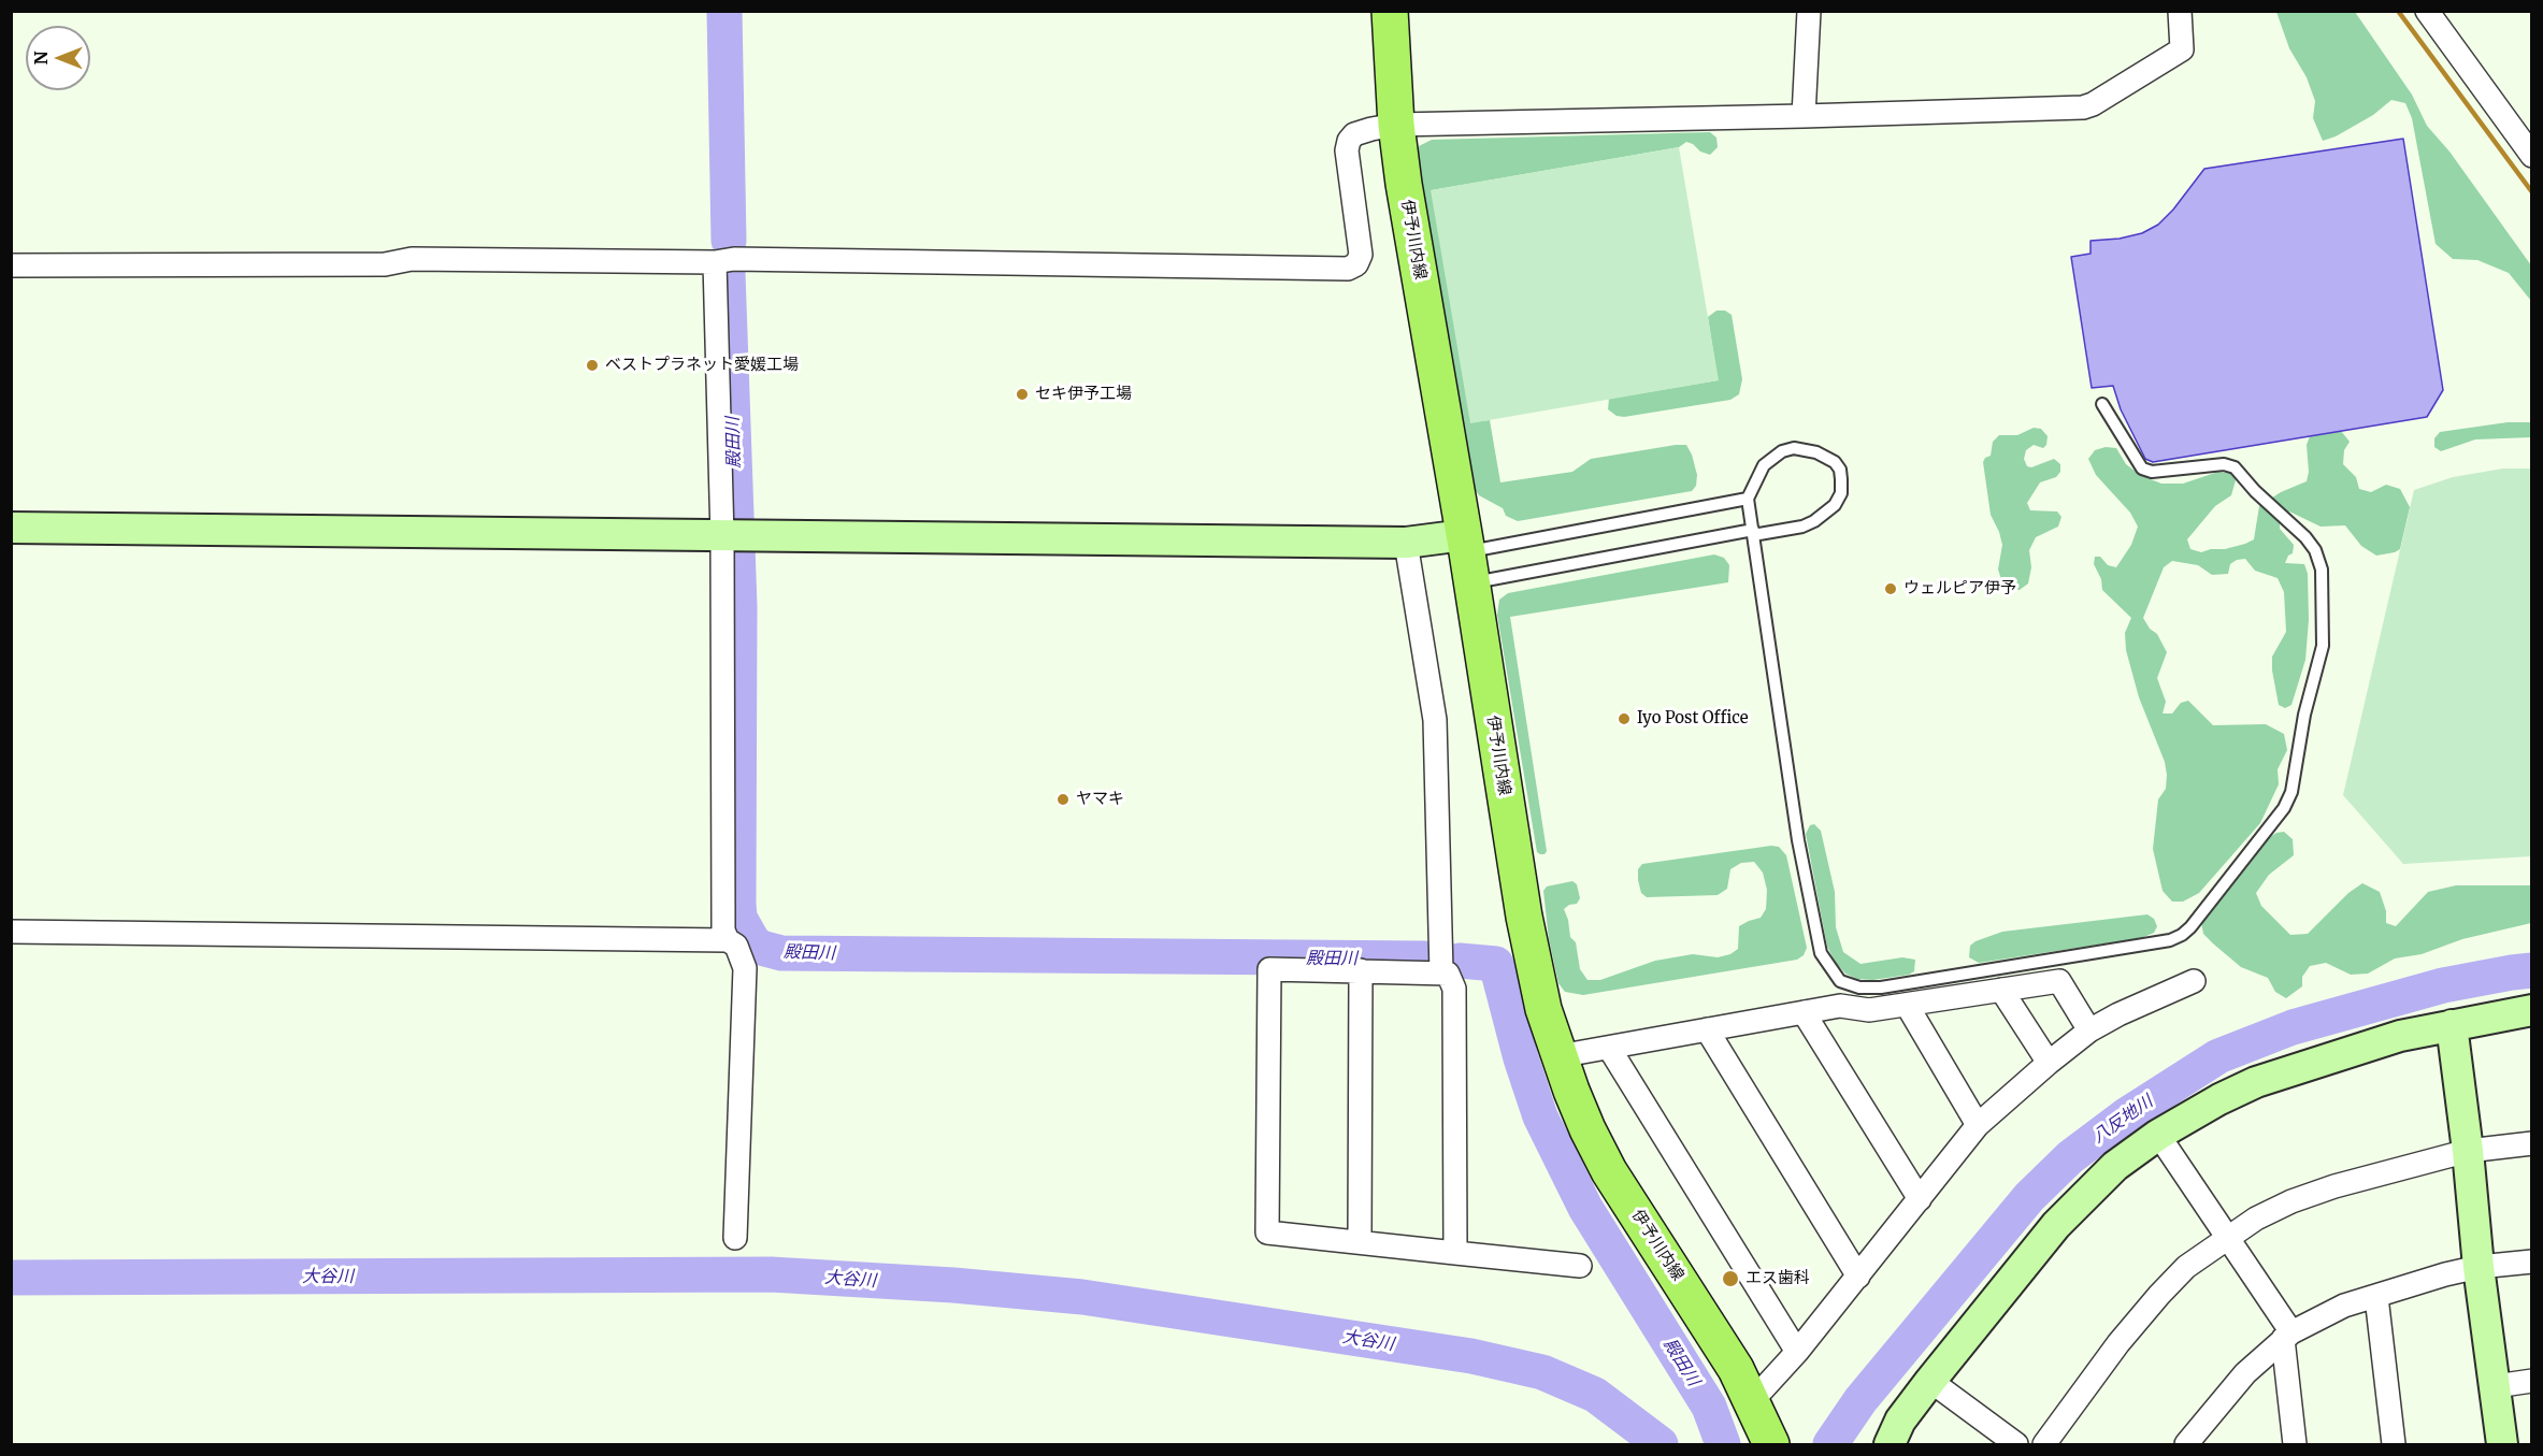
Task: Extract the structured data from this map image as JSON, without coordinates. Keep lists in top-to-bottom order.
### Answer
{
  "streets": {
    "main road": ["伊予川内線"]
  },
  "water": ["殿田川", "八反地川", "大谷川"],
  "places": [
    "ベストプラネット愛媛工場",
    "セキ伊予工場",
    "ウェルピア伊予",
    "Iyo Post Office",
    "ヤマキ",
    "エス歯科"
  ],
  "north": "left"
}
